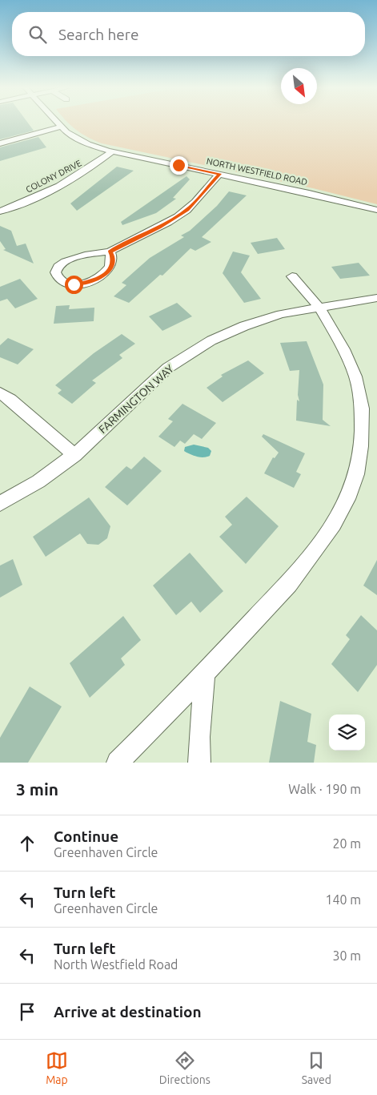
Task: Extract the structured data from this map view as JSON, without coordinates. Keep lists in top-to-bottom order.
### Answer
{
  "streets": {
    "street": ["NORTH WESTFIELD ROAD", "COLONY DRIVE", "FARMINGTON WAY"]
  },
  "crossings": [
    ["NORTH WESTFIELD ROAD", "COLONY DRIVE"]
  ],
  "north": "bottom right",
  "page": {
    "search": "Search here",
    "heading": ["3 min", "Walk · 190 m"],
    "list": [
      ["Continue", "Greenhaven Circle", "20 m"],
      ["Turn left", "Greenhaven Circle", "140 m"],
      ["Turn left", "North Westfield Road", "30 m"],
      "Arrive at destination"
    ],
    "nav": ["Map", "Directions", "Saved"]
  }
}
